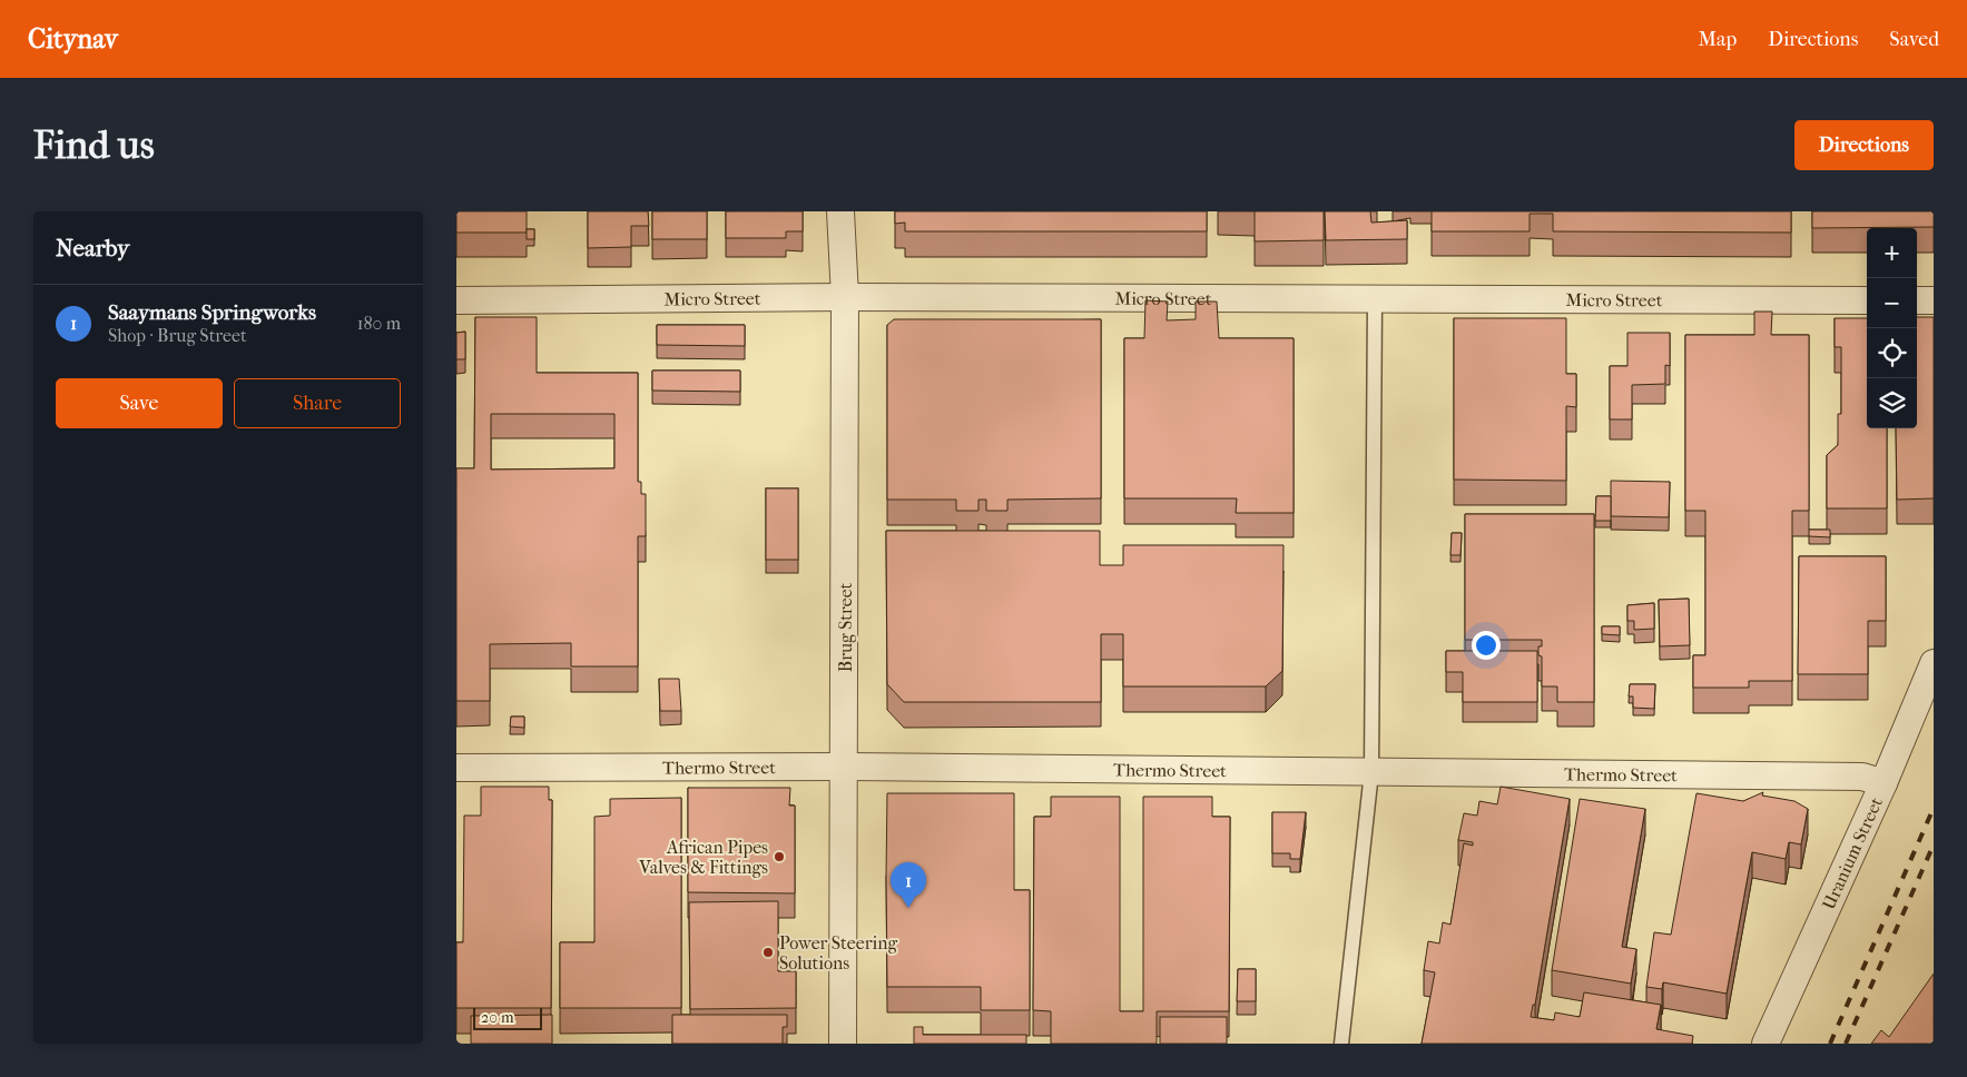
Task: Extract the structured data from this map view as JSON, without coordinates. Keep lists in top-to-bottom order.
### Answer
{
  "streets": {
    "street": [
      "Micro Street",
      "Brug Street",
      "Thermo Street",
      "Uranium Street"
    ]
  },
  "crossings": [
    ["Micro Street", "Brug Street"],
    ["Brug Street", "Thermo Street"],
    ["Thermo Street", "Uranium Street"]
  ],
  "places": ["African Pipes Valves & Fittings", "Power Steering Solutions"],
  "scale_bar": "20 m",
  "page": {
    "header": "Citynav",
    "nav": ["Map", "Directions", "Saved"],
    "buttons": [
      "Directions",
      ["Save", "Share"]
    ],
    "title": "Find us",
    "heading": "Nearby",
    "map_buttons": ["+", "−"],
    "list": [
      {
        "mark": "1",
        "name": "Saaymans Springworks",
        "note": "Shop · Brug Street",
        "value": "180 m"
      }
    ],
    "pins": "1",
    "scale": "20 m"
  }
}
